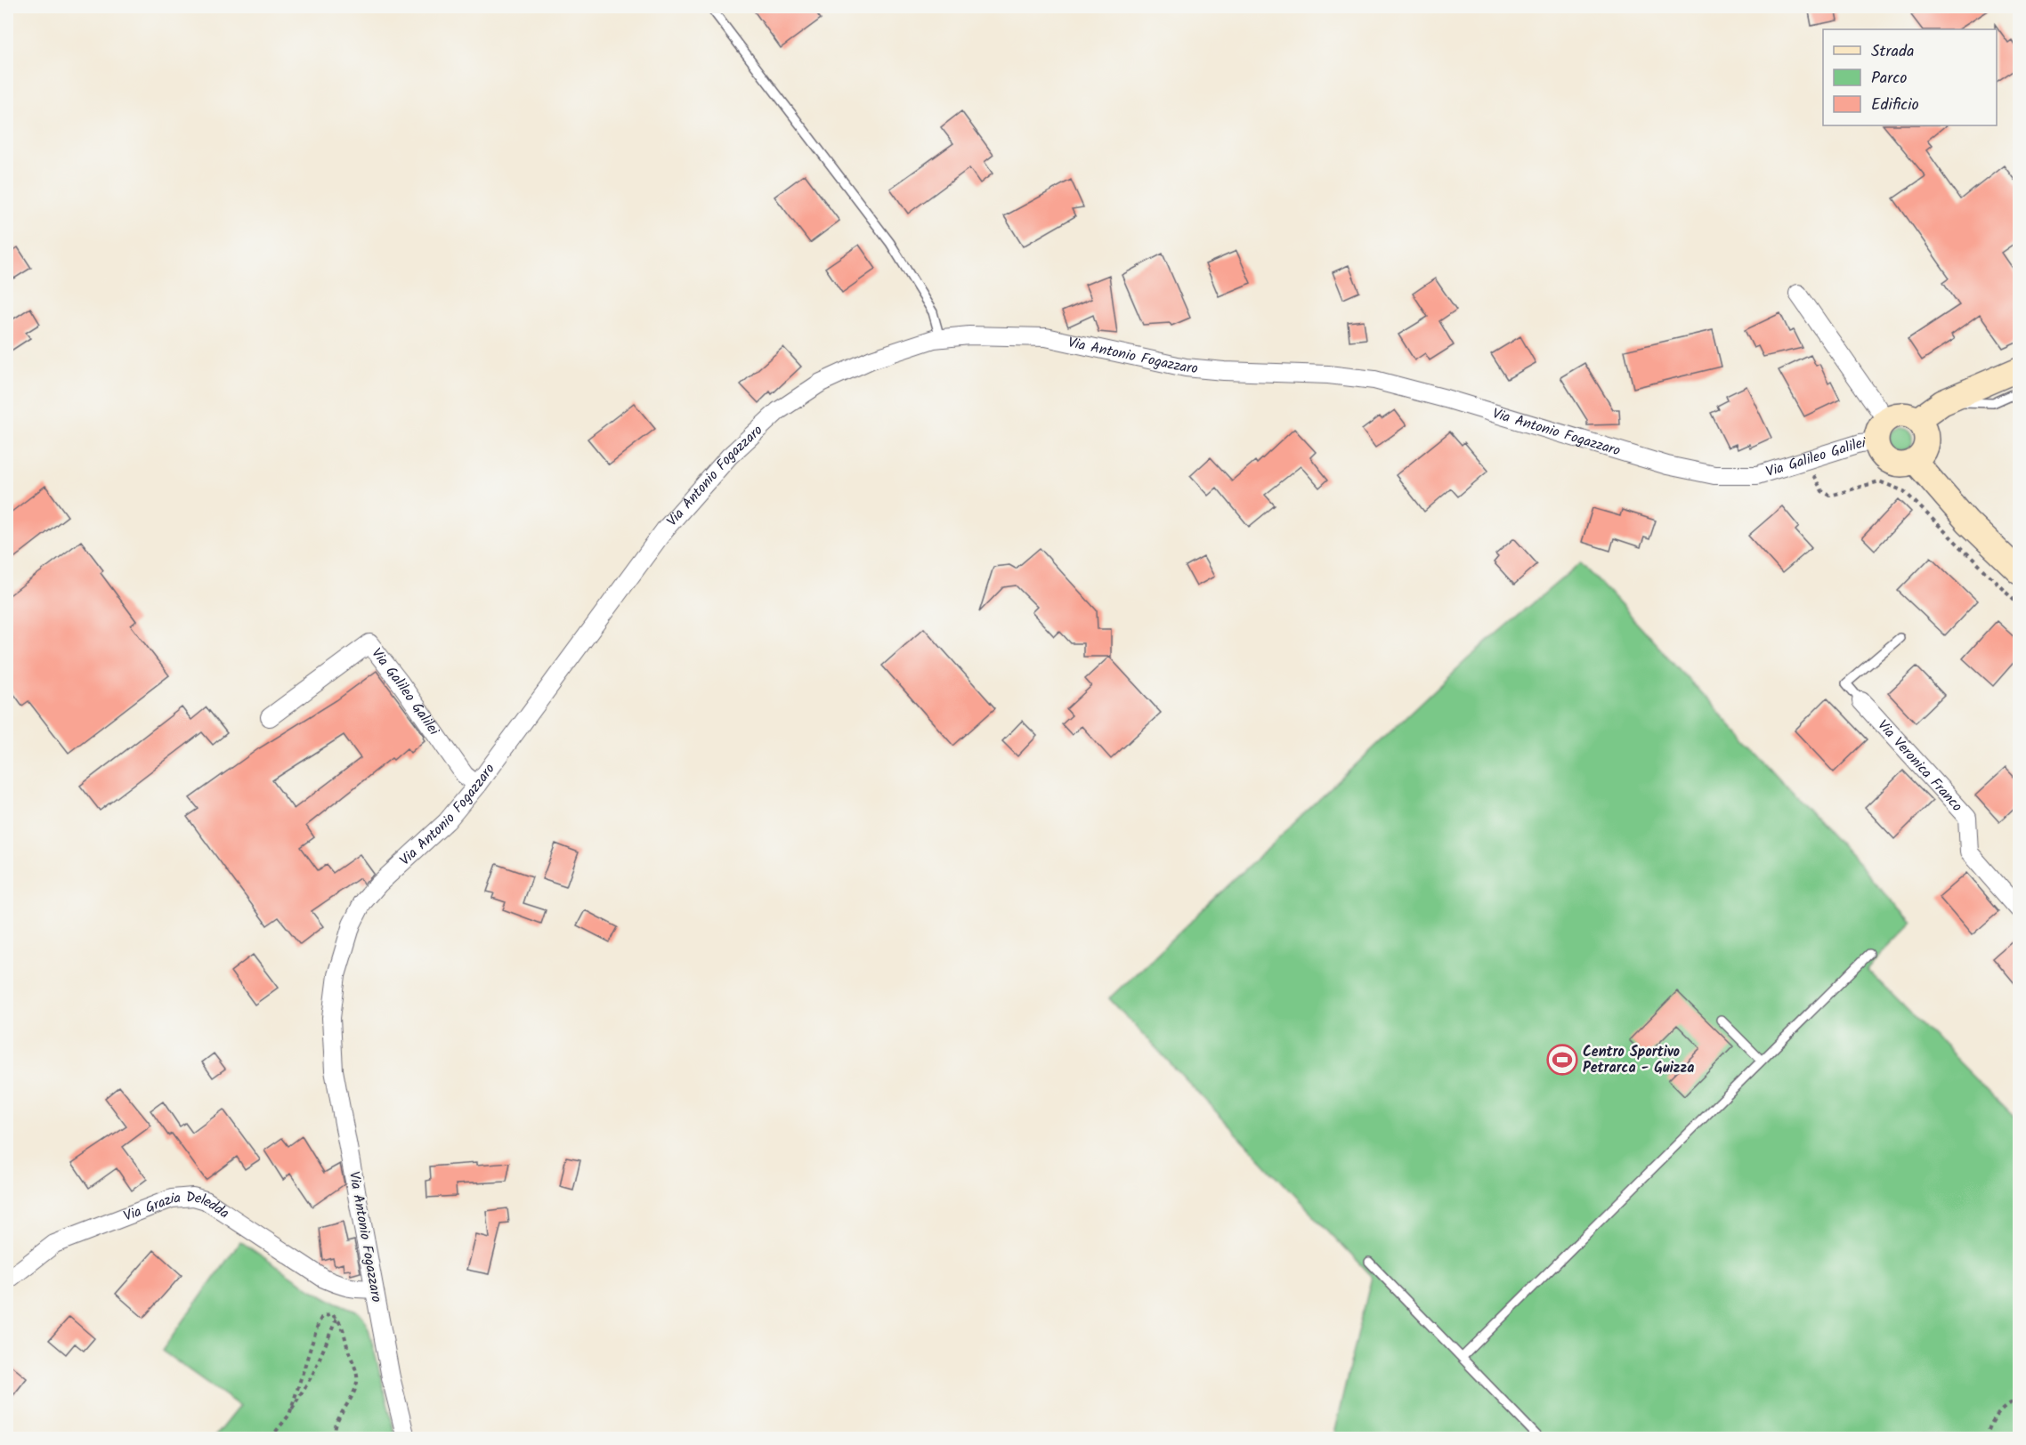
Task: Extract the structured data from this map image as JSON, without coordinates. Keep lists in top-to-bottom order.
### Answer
{
  "streets": {
    "street": [
      "Via Antonio Fogazzaro",
      "Via Galileo Galilei",
      "Via Veronica Franco",
      "Via Grazia Deledda"
    ]
  },
  "crossings": [
    ["Via Antonio Fogazzaro", "Via Galileo Galilei"],
    ["Via Antonio Fogazzaro", "Via Grazia Deledda"]
  ],
  "places": {
    "sports": ["Centro Sportivo Petrarca - Guizza"]
  },
  "legend": ["Strada", "Parco", "Edificio"]
}
